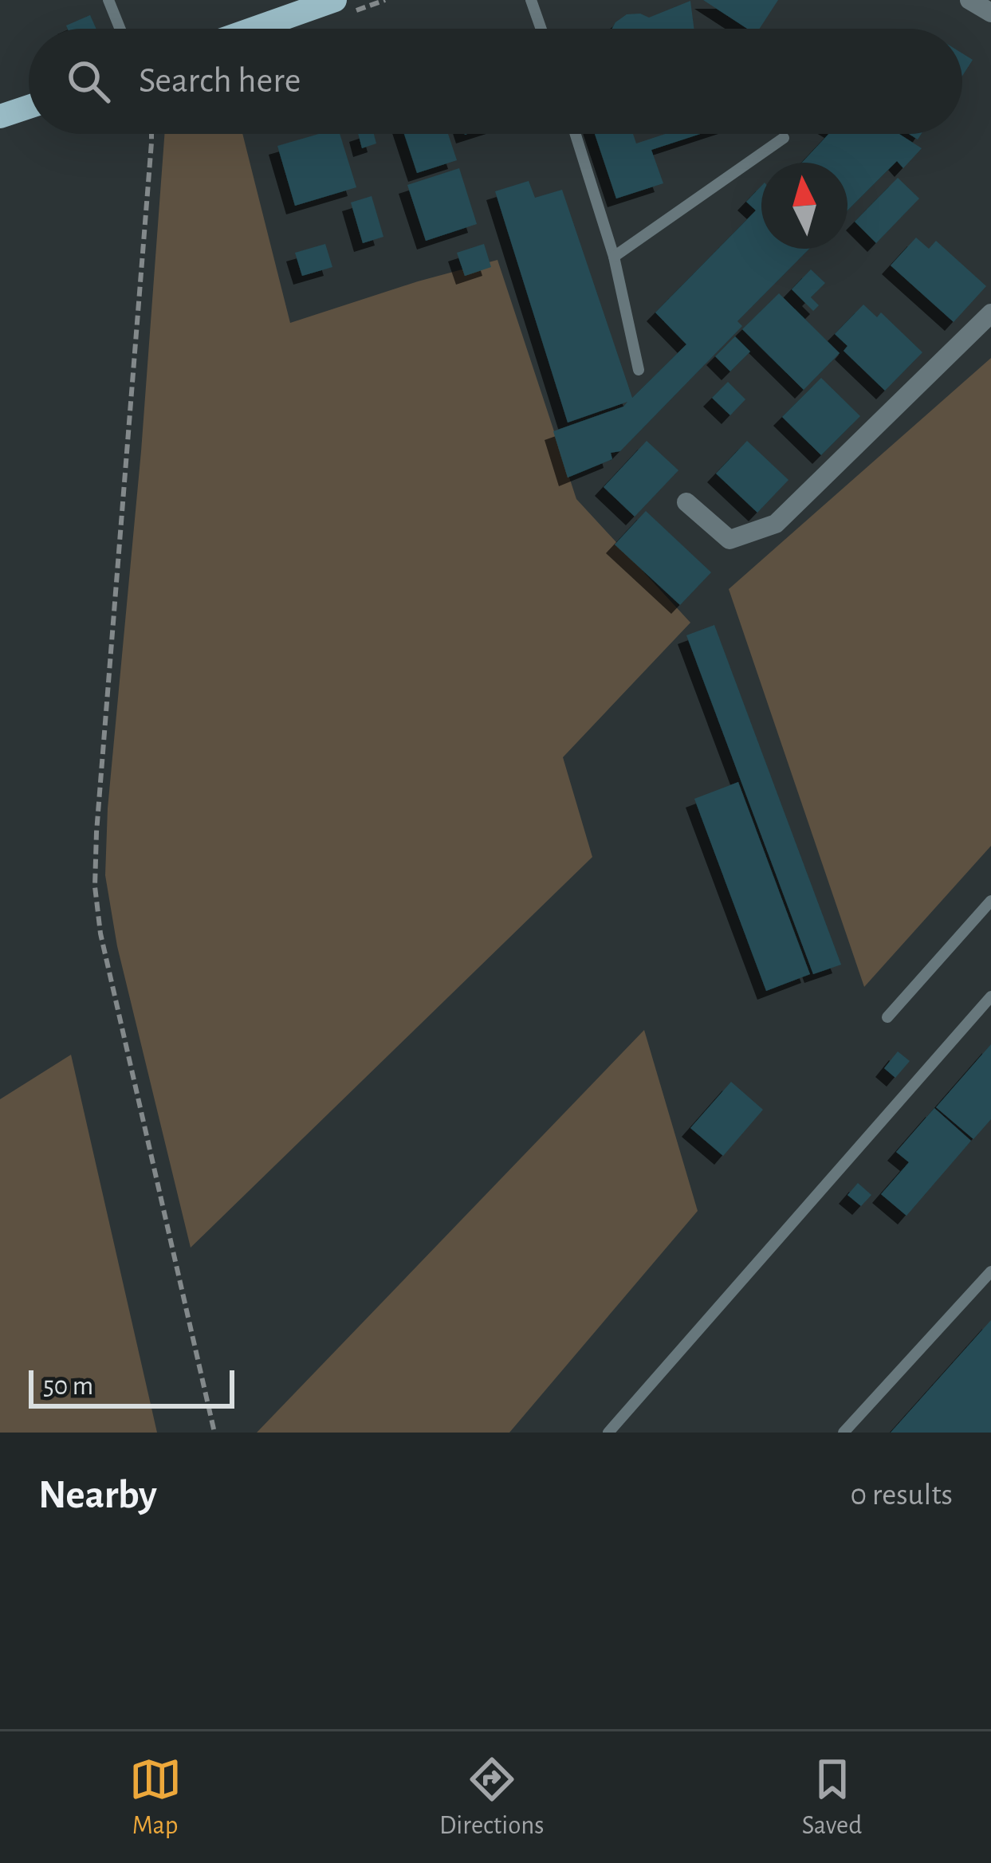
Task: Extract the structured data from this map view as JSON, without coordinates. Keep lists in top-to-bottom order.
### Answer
{
  "scale_bar": "50 m",
  "north": "top",
  "page": {
    "search": "Search here",
    "scale": "50 m",
    "heading": ["Nearby", "0 results"],
    "nav": ["Map", "Directions", "Saved"]
  }
}
